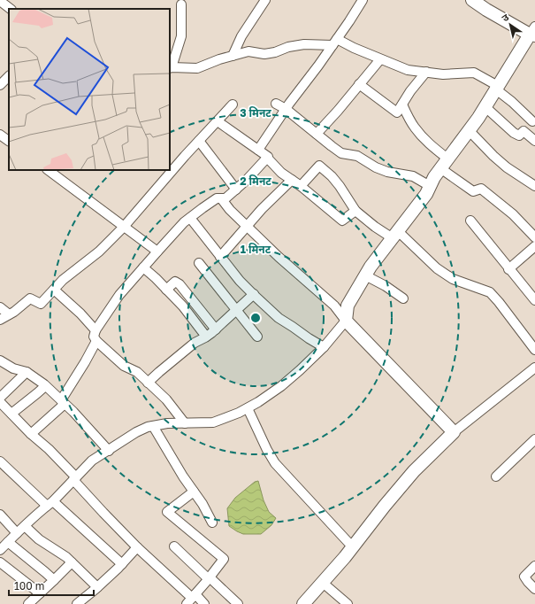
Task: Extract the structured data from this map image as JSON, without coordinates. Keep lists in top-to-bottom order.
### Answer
{
  "scale_bar": "100 m",
  "north": "top left",
  "rings": ["3 मिनट", "2 मिनट", "1 मिनट"]
}
